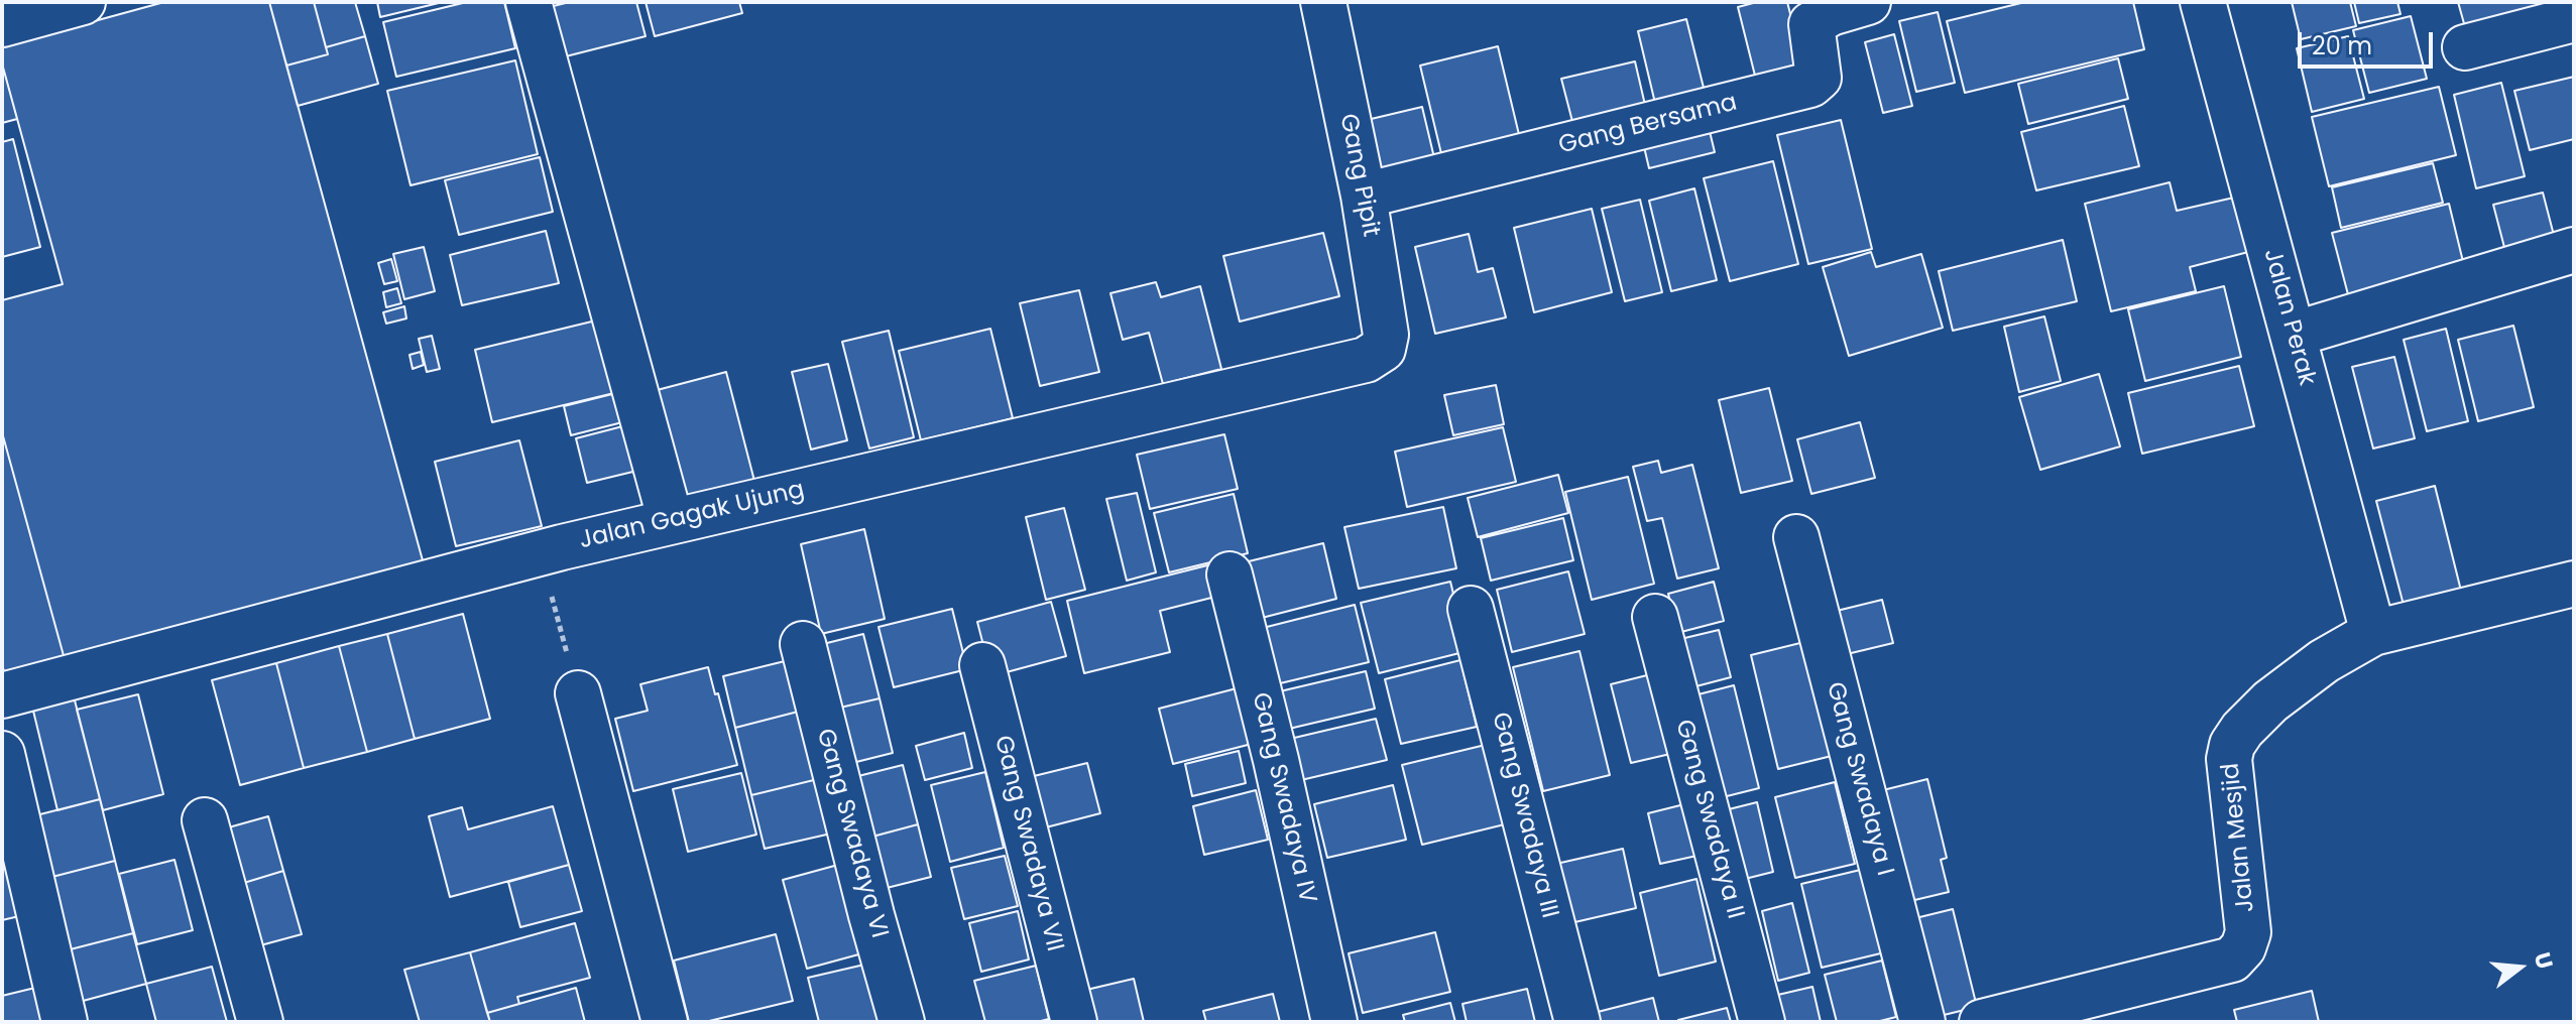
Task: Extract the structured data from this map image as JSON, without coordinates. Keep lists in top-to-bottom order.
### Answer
{
  "streets": {
    "street": [
      "Gang Bersama",
      "Gang Pipit",
      "Jalan Perak",
      "Jalan Gagak Ujung",
      "Gang Swadaya I",
      "Gang Swadaya IV",
      "Gang Swadaya III",
      "Gang Swadaya II",
      "Gang Swadaya VI",
      "Jalan Mesjid",
      "Gang Swadaya VII"
    ]
  },
  "crossings": [
    ["Gang Bersama", "Gang Pipit"],
    ["Gang Pipit", "Jalan Gagak Ujung"],
    ["Jalan Perak", "Jalan Mesjid"]
  ],
  "scale_bar": "20 m",
  "north": "right"
}
